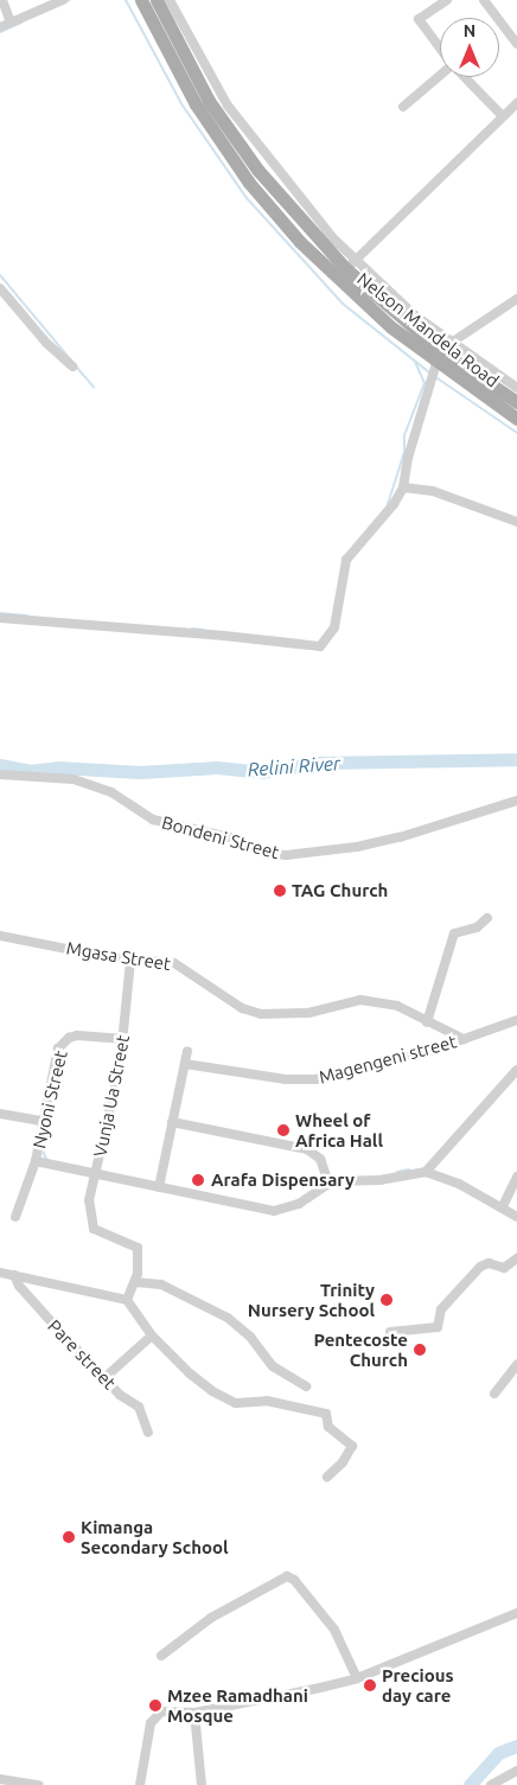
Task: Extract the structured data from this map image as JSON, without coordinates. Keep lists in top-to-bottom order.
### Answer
{
  "streets": {
    "main road": ["Nelson Mandela Road"],
    "street": [
      "Bondeni Street",
      "Mgasa Street",
      "Magengeni street",
      "Vunja Ua Street",
      "Nyoni Street",
      "Pare street"
    ]
  },
  "crossings": [
    ["Mgasa Street", "Magengeni street"],
    ["Mgasa Street", "Vunja Ua Street"],
    ["Vunja Ua Street", "Nyoni Street"]
  ],
  "water": ["Relini River"],
  "places": [
    "TAG Church",
    "Wheel of Africa Hall",
    "Arafa Dispensary",
    "Trinity Nursery School",
    "Pentecoste Church",
    "Kimanga Secondary School",
    "Precious day care",
    "Mzee Ramadhani Mosque"
  ],
  "north": "top"
}
